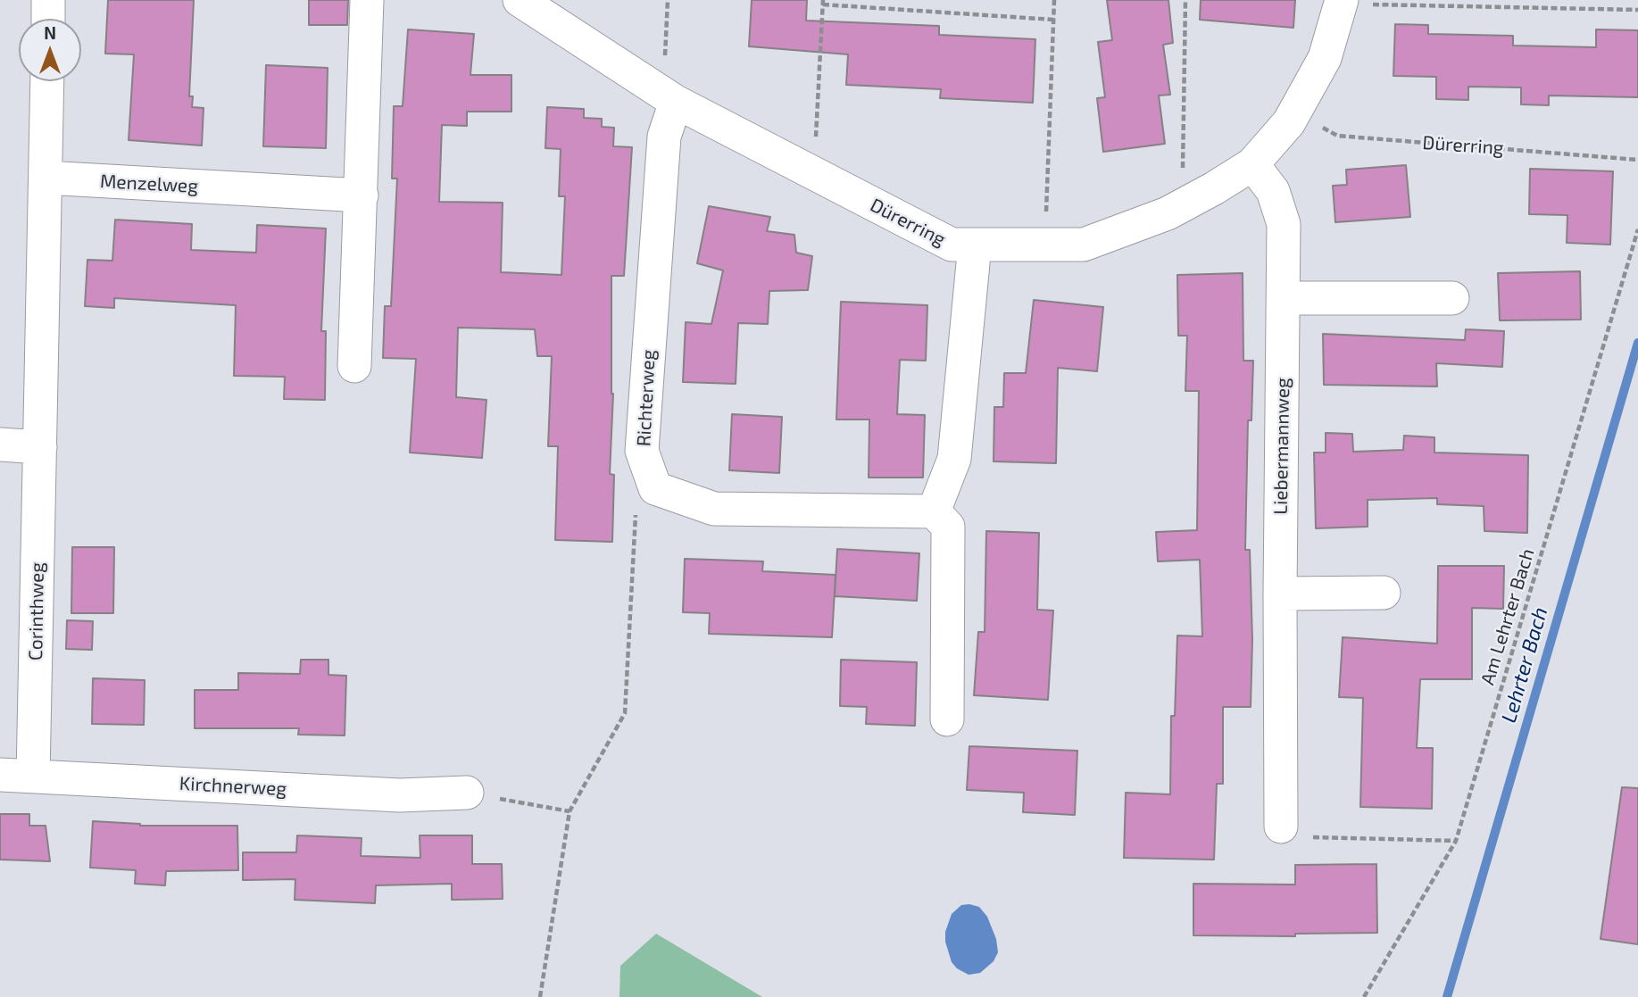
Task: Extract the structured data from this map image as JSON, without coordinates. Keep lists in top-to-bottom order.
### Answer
{
  "streets": {
    "street": [
      "Dürerring",
      "Menzelweg",
      "Richterweg",
      "Liebermannweg",
      "Corinthweg",
      "Kirchnerweg"
    ],
    "path": ["Am Lehrter Bach"]
  },
  "crossings": [
    ["Dürerring", "Richterweg"],
    ["Dürerring", "Liebermannweg"],
    ["Menzelweg", "Corinthweg"],
    ["Corinthweg", "Kirchnerweg"]
  ],
  "water": ["Lehrter Bach"],
  "north": "top"
}
